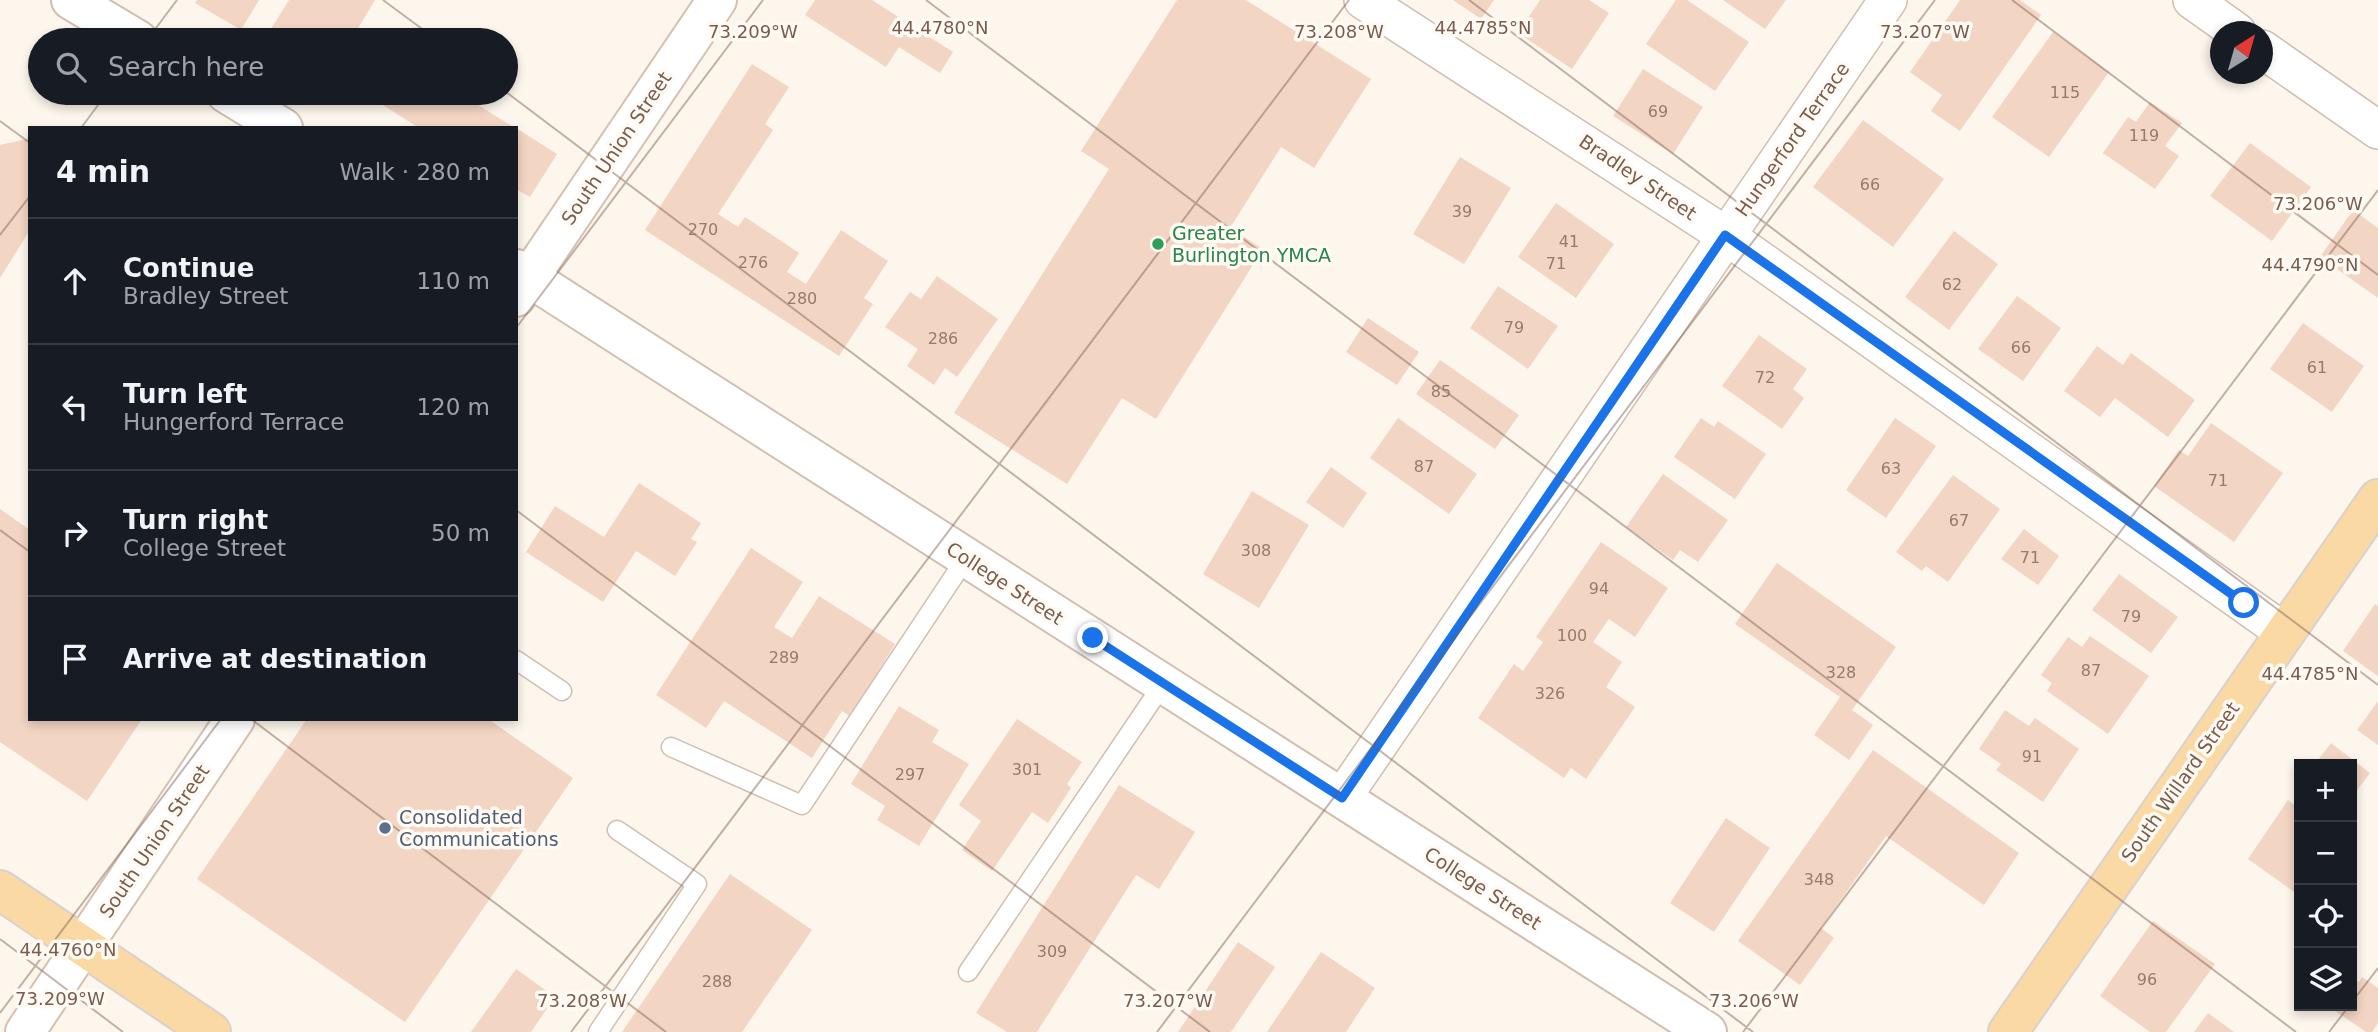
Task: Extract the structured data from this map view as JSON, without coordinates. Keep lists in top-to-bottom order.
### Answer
{
  "streets": {
    "main road": ["South Willard Street"],
    "street": [
      "Hungerford Terrace",
      "South Union Street",
      "Bradley Street",
      "College Street"
    ]
  },
  "crossings": [
    ["Hungerford Terrace", "Bradley Street"],
    ["Hungerford Terrace", "College Street"],
    ["South Union Street", "College Street"],
    ["Bradley Street", "South Willard Street"]
  ],
  "places": ["Greater Burlington YMCA", "Consolidated Communications"],
  "house_numbers": [
    "115",
    "69",
    "119",
    "66",
    "39",
    "270",
    "41",
    "276",
    "71",
    "62",
    "280",
    "79",
    "286",
    "66",
    "61",
    "72",
    "85",
    "87",
    "63",
    "71",
    "67",
    "308",
    "71",
    "94",
    "79",
    "100",
    "289",
    "87",
    "328",
    "326",
    "91",
    "301",
    "297",
    "348",
    "309",
    "96",
    "288"
  ],
  "north": "top right",
  "page": {
    "search": "Search here",
    "heading": ["4 min", "Walk · 280 m"],
    "list": [
      ["Continue", "Bradley Street", "110 m"],
      ["Turn left", "Hungerford Terrace", "120 m"],
      ["Turn right", "College Street", "50 m"],
      "Arrive at destination"
    ],
    "map_buttons": ["+", "−"]
  },
  "coordinates": [
    "44.4785°N",
    "44.4780°N",
    "73.209°W",
    "73.208°W",
    "73.207°W",
    "73.206°W",
    "44.4790°N",
    "44.4760°N"
  ]
}
